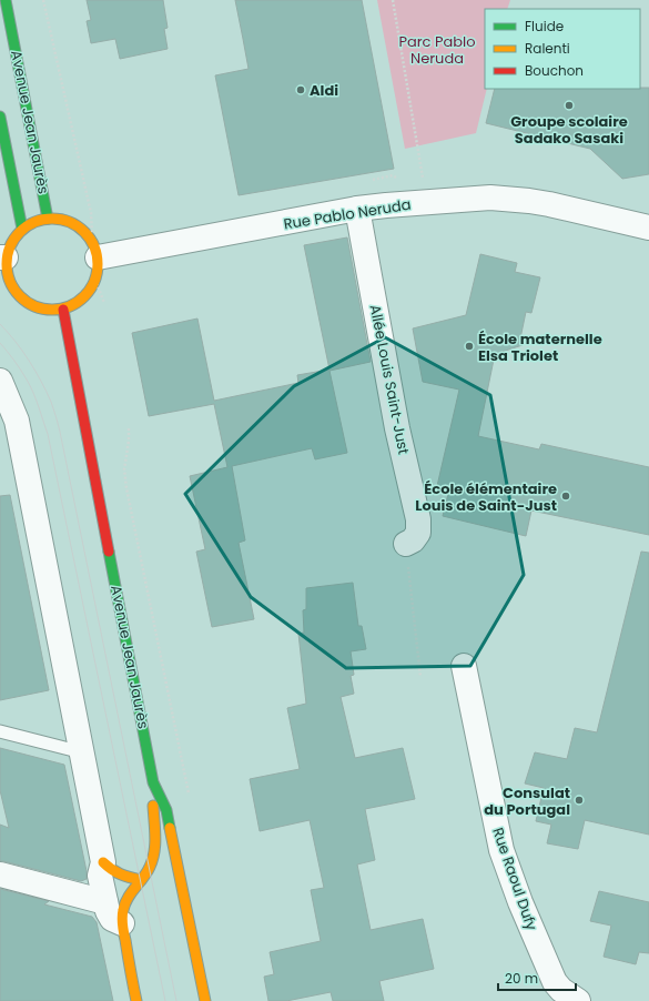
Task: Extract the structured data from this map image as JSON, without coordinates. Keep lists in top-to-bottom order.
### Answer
{
  "streets": {
    "main road": ["Avenue Jean Jaurès"],
    "street": ["Rue Pablo Neruda", "Allée Louis Saint-Just", "Rue Raoul Dufy"]
  },
  "crossings": [
    ["Avenue Jean Jaurès", "Rue Pablo Neruda"],
    ["Rue Pablo Neruda", "Allée Louis Saint-Just"]
  ],
  "parks": ["Parc Pablo Neruda"],
  "places": [
    "Aldi",
    "Groupe scolaire Sadako Sasaki",
    "École maternelle Elsa Triolet",
    "École élémentaire Louis de Saint-Just",
    "Consulat du Portugal"
  ],
  "legend": ["Fluide", "Ralenti", "Bouchon"],
  "scale_bar": "20 m"
}
